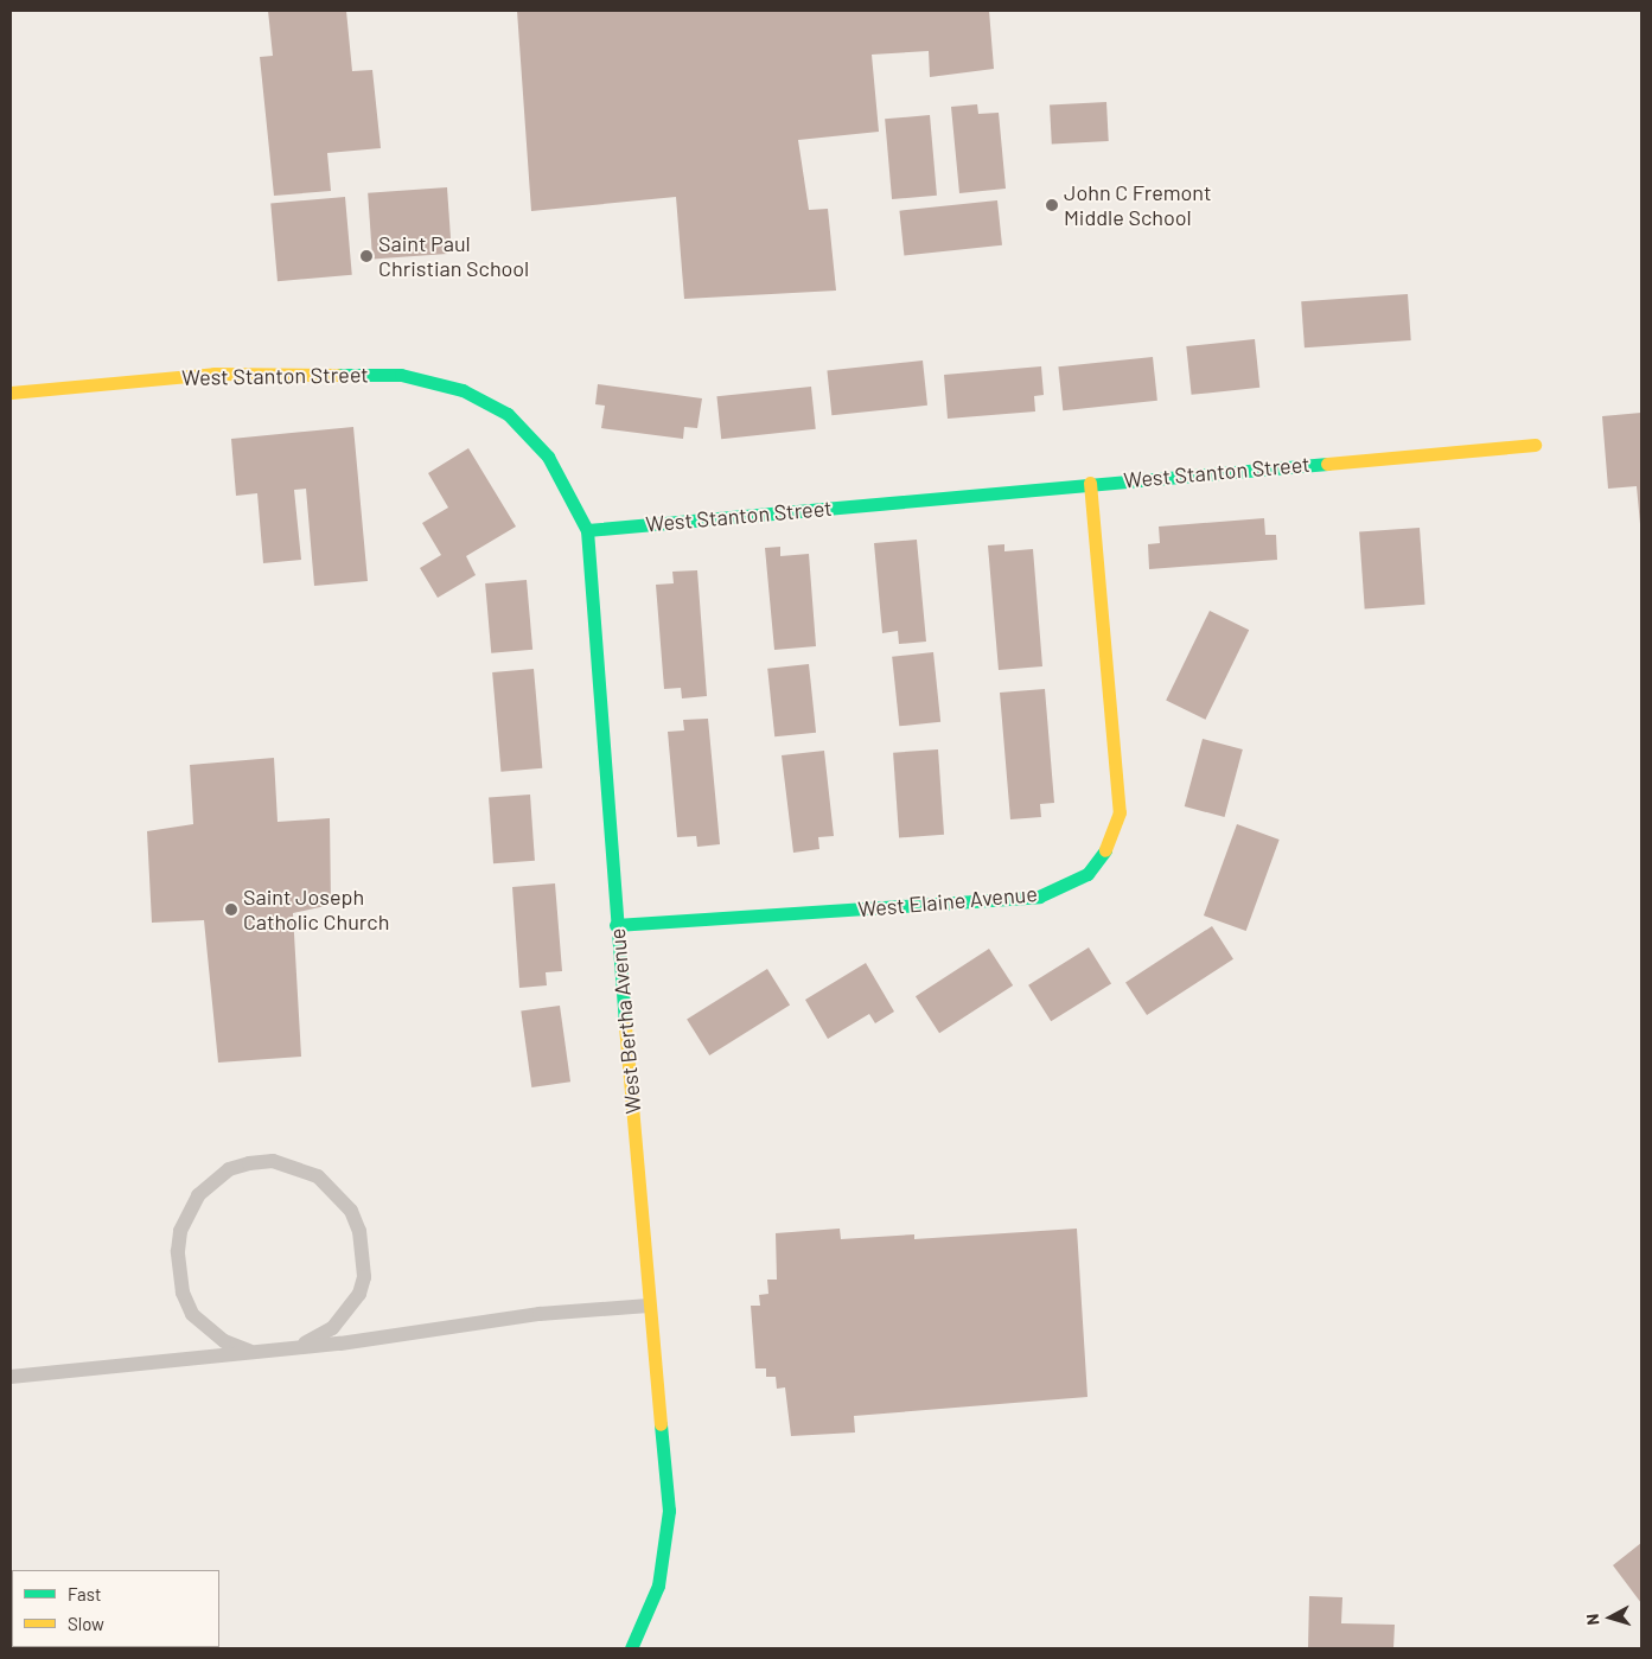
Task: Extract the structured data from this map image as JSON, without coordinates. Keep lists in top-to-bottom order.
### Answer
{
  "streets": {
    "street": ["West Stanton Street", "West Elaine Avenue", "West Bertha Avenue"]
  },
  "crossings": [
    ["West Stanton Street", "West Elaine Avenue"],
    ["West Stanton Street", "West Bertha Avenue"],
    ["West Elaine Avenue", "West Bertha Avenue"]
  ],
  "places": ["John C Fremont Middle School", "Saint Paul Christian School", "Saint Joseph Catholic Church"],
  "legend": ["Fast", "Slow"],
  "north": "left"
}
